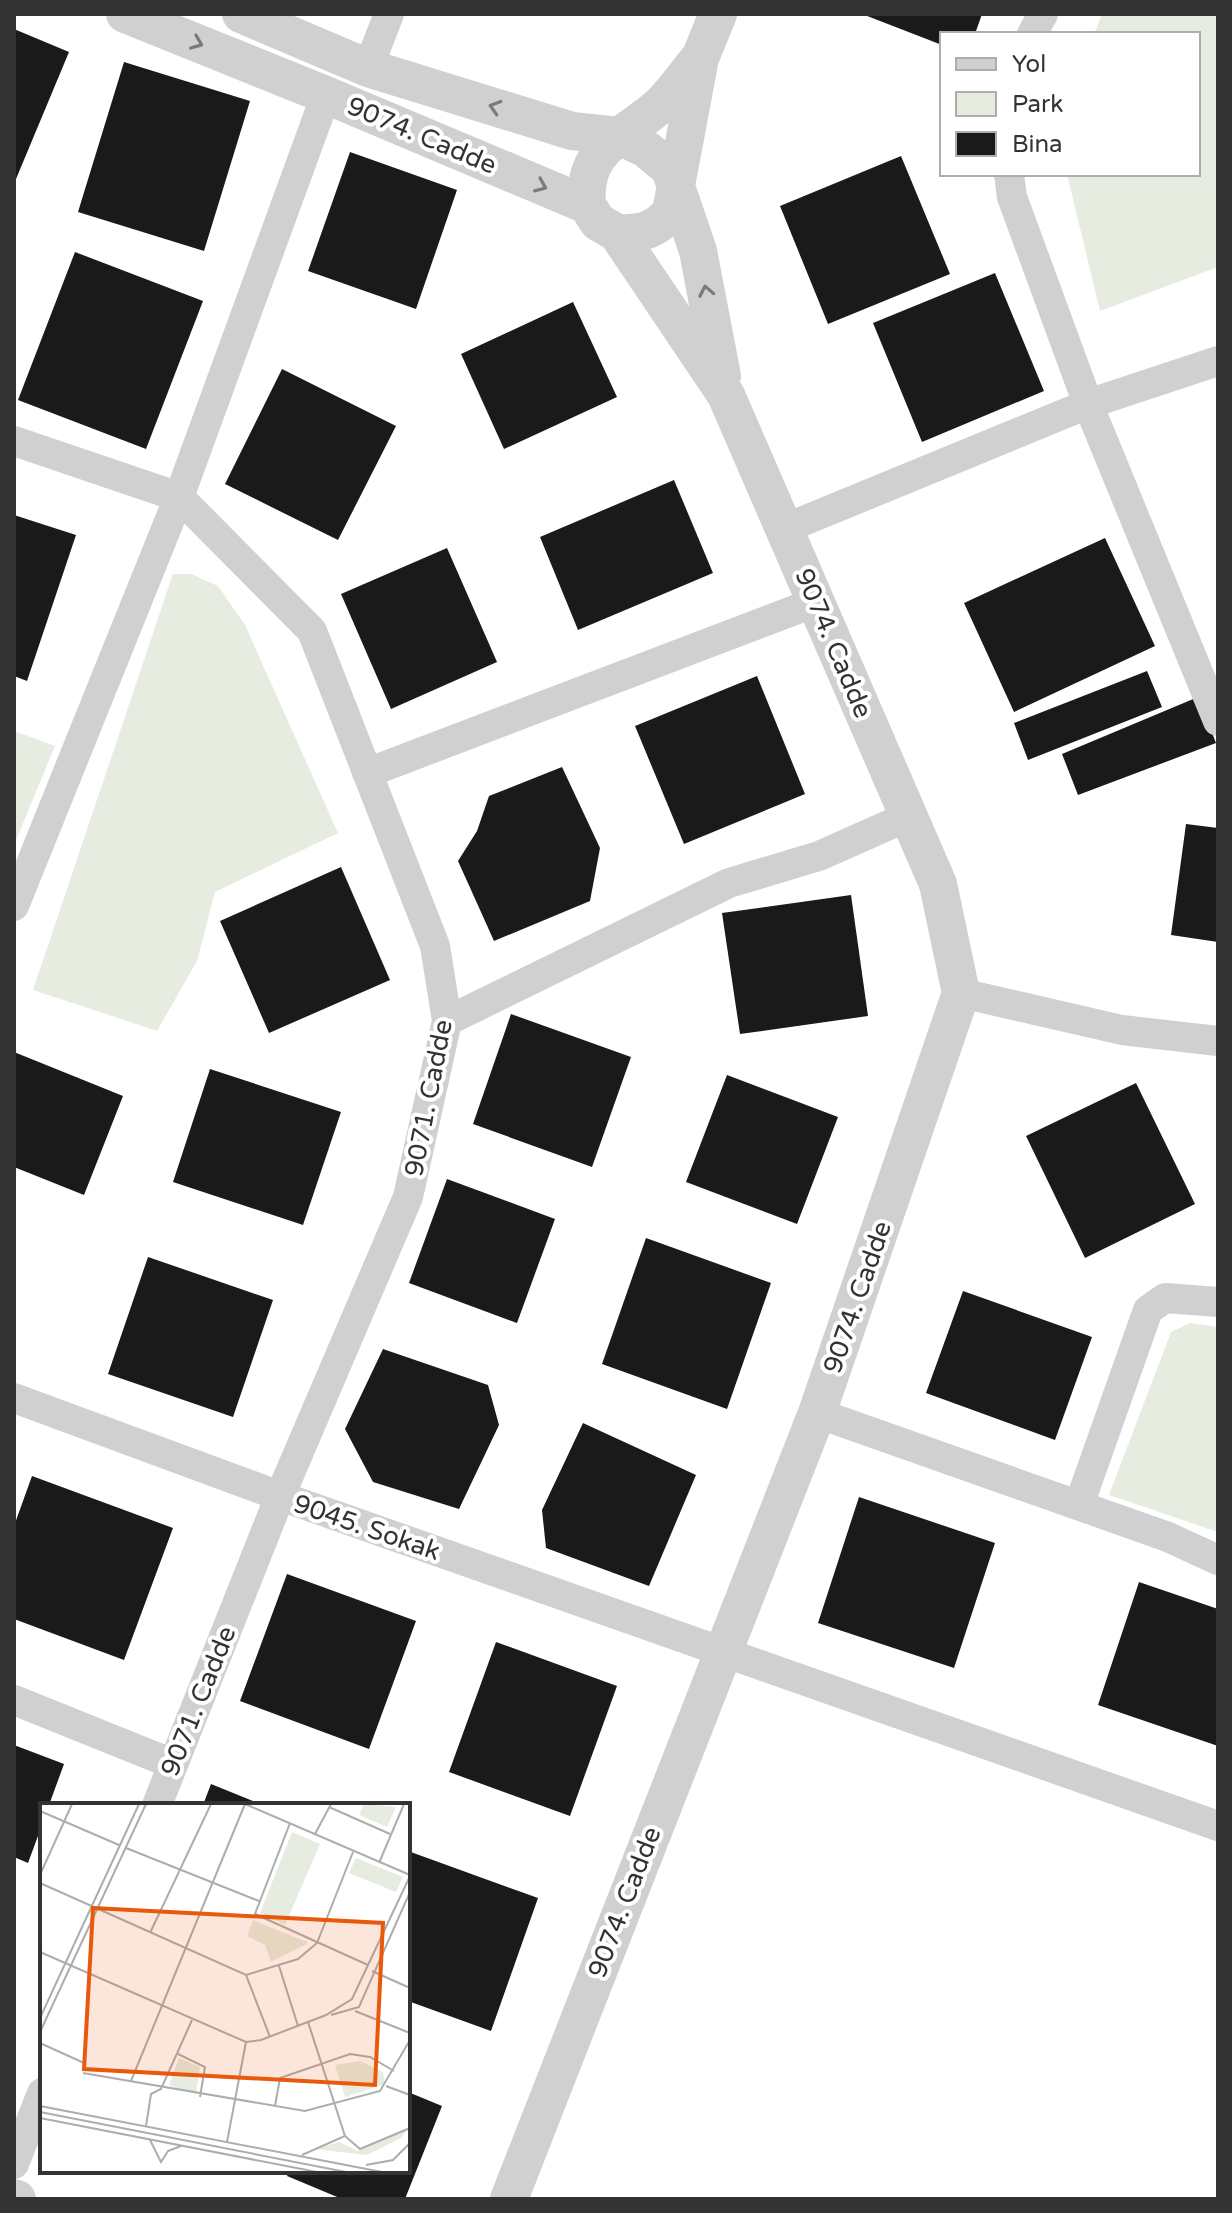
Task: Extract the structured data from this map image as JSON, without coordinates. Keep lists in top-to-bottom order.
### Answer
{
  "streets": {
    "street": ["9074. Cadde", "9071. Cadde", "9045. Sokak"]
  },
  "crossings": [
    ["9074. Cadde", "9045. Sokak"],
    ["9071. Cadde", "9045. Sokak"]
  ],
  "legend": ["Yol", "Park", "Bina"]
}
